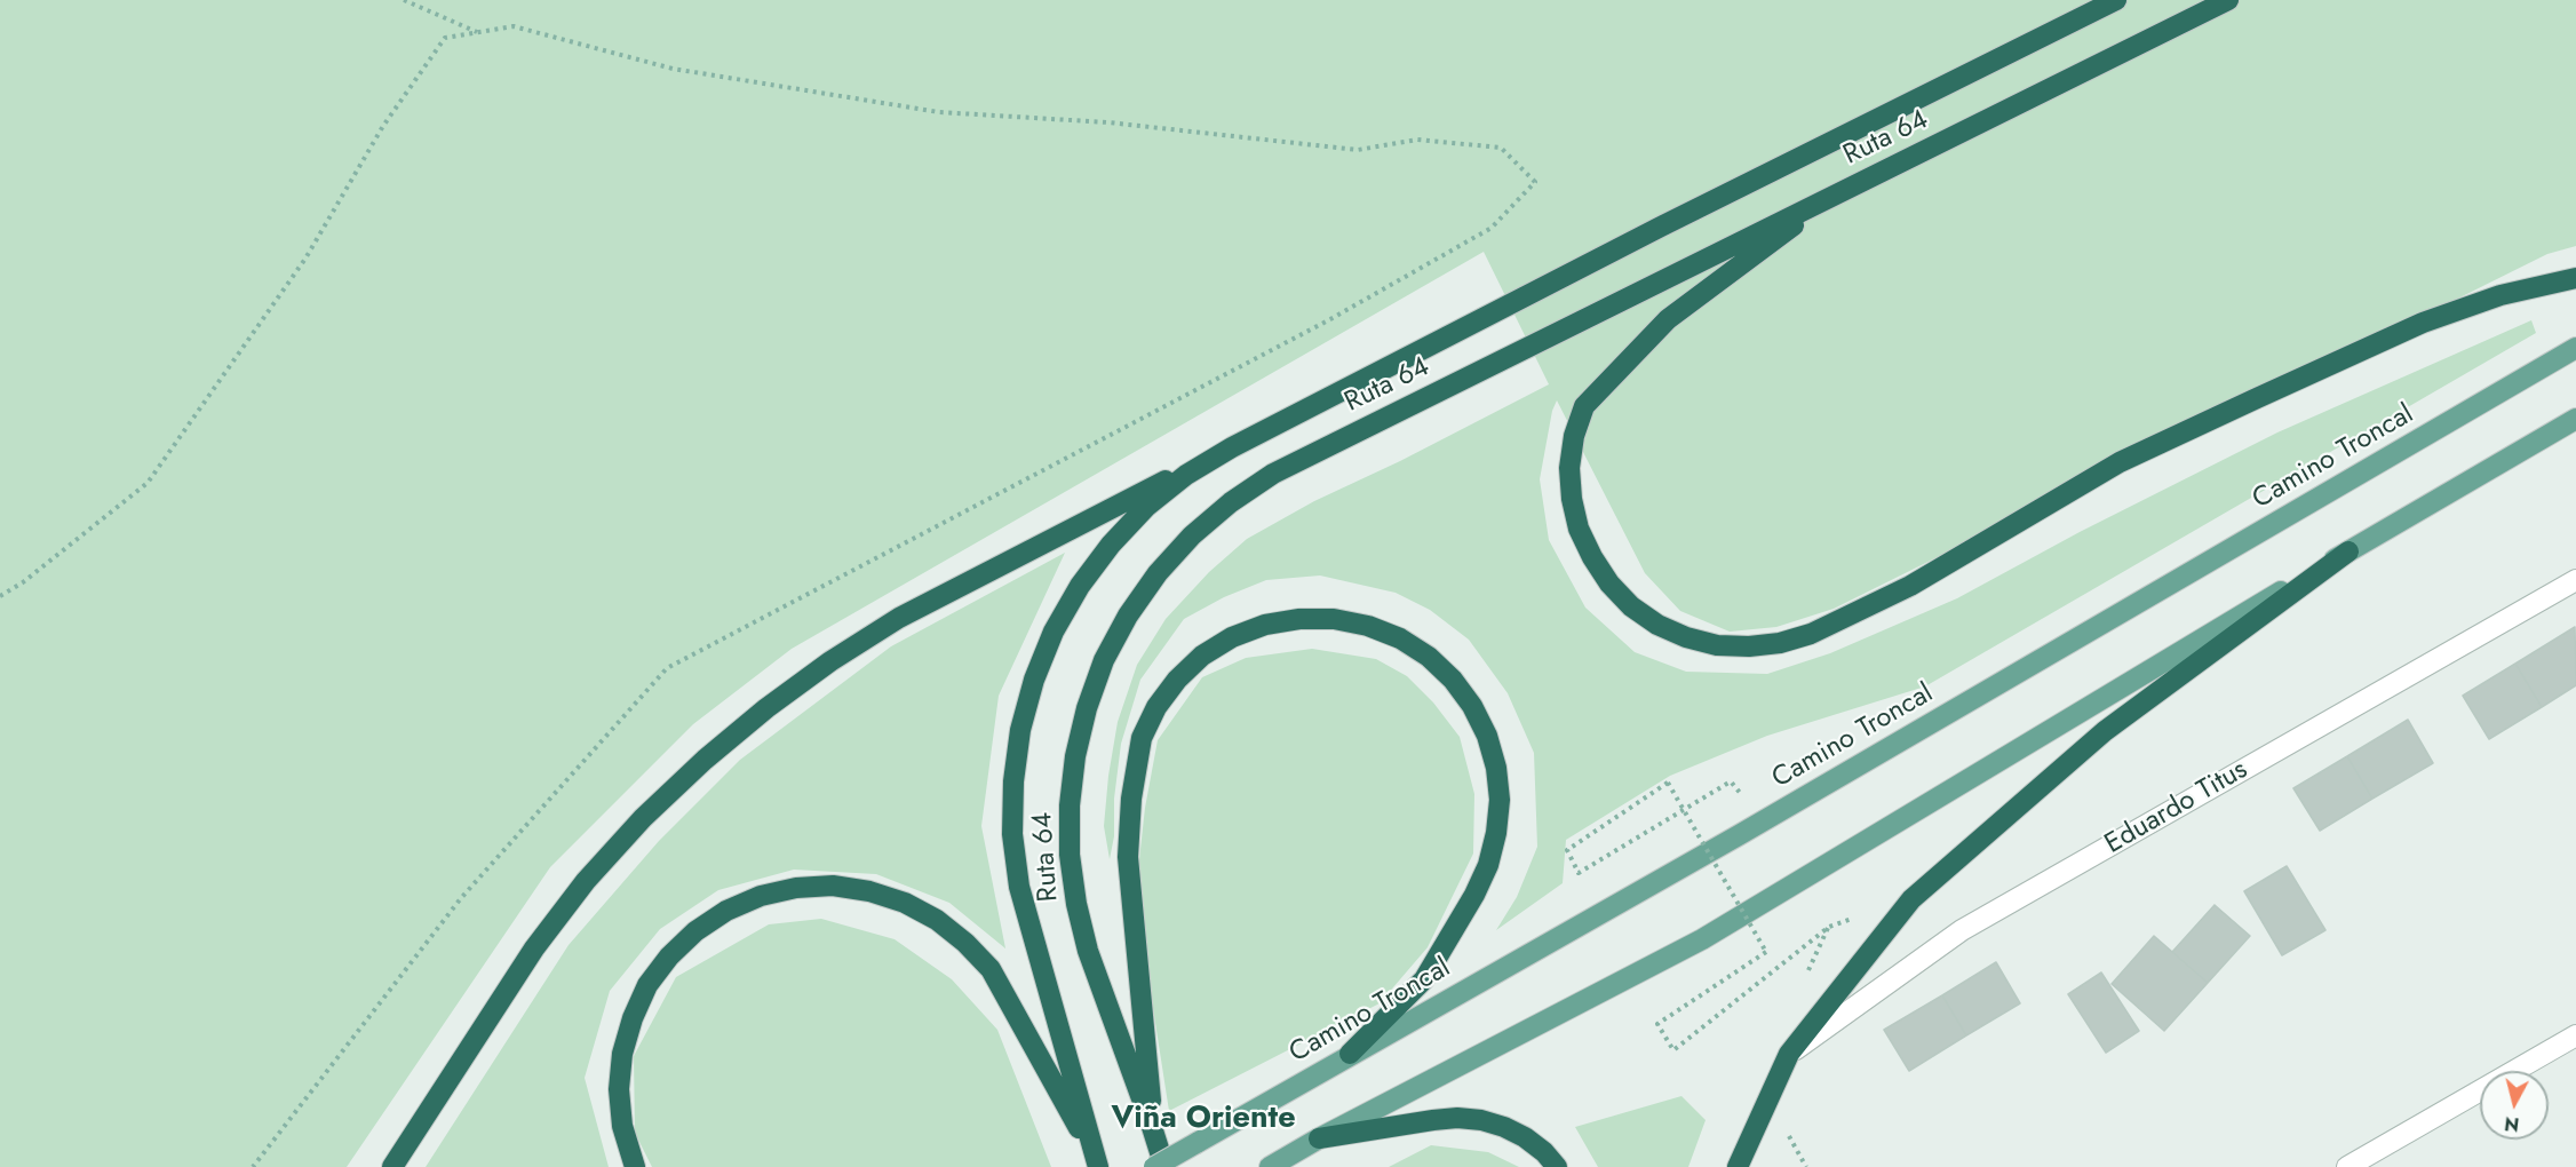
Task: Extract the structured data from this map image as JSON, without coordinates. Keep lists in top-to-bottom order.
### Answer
{
  "streets": {
    "highway": ["Ruta 64"],
    "main road": ["Camino Troncal"],
    "street": ["Eduardo Titus"]
  },
  "districts": ["Viña Oriente"],
  "north": "bottom"
}
